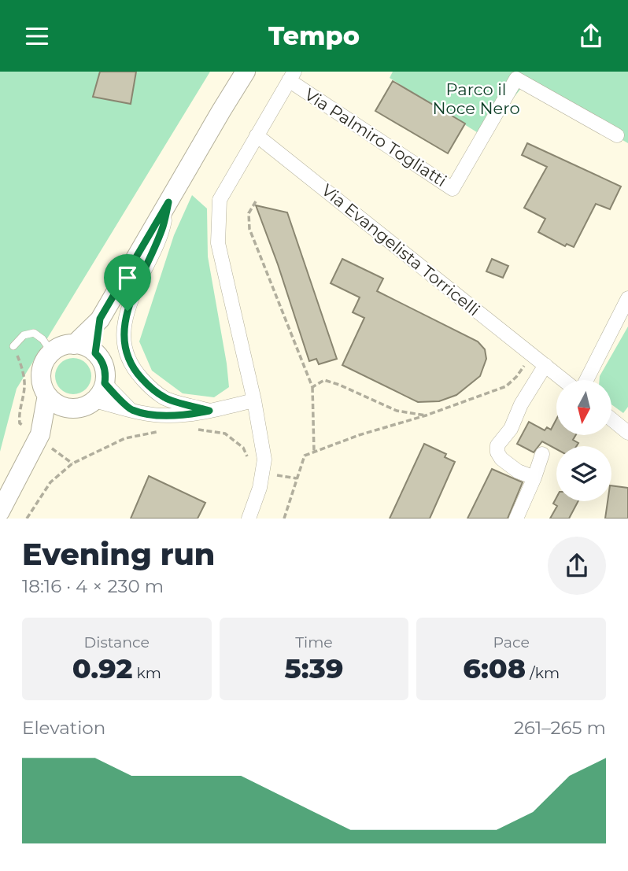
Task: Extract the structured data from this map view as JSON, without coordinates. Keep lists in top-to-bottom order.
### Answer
{
  "streets": {
    "street": ["Via Palmiro Togliatti", "Via Evangelista Torricelli"]
  },
  "crossings": [
    ["Via Palmiro Togliatti", "Via Evangelista Torricelli"]
  ],
  "parks": ["Parco il Noce Nero"],
  "north": "bottom",
  "page": {
    "header": "Tempo",
    "heading": ["Evening run", "18:16 · 4 × 230 m"],
    "stats": [
      ["Distance", "0.92 km"],
      ["Time", "5:39"],
      ["Pace", "6:08 /km"]
    ],
    "chart": ["Elevation", "261–265 m"]
  }
}
